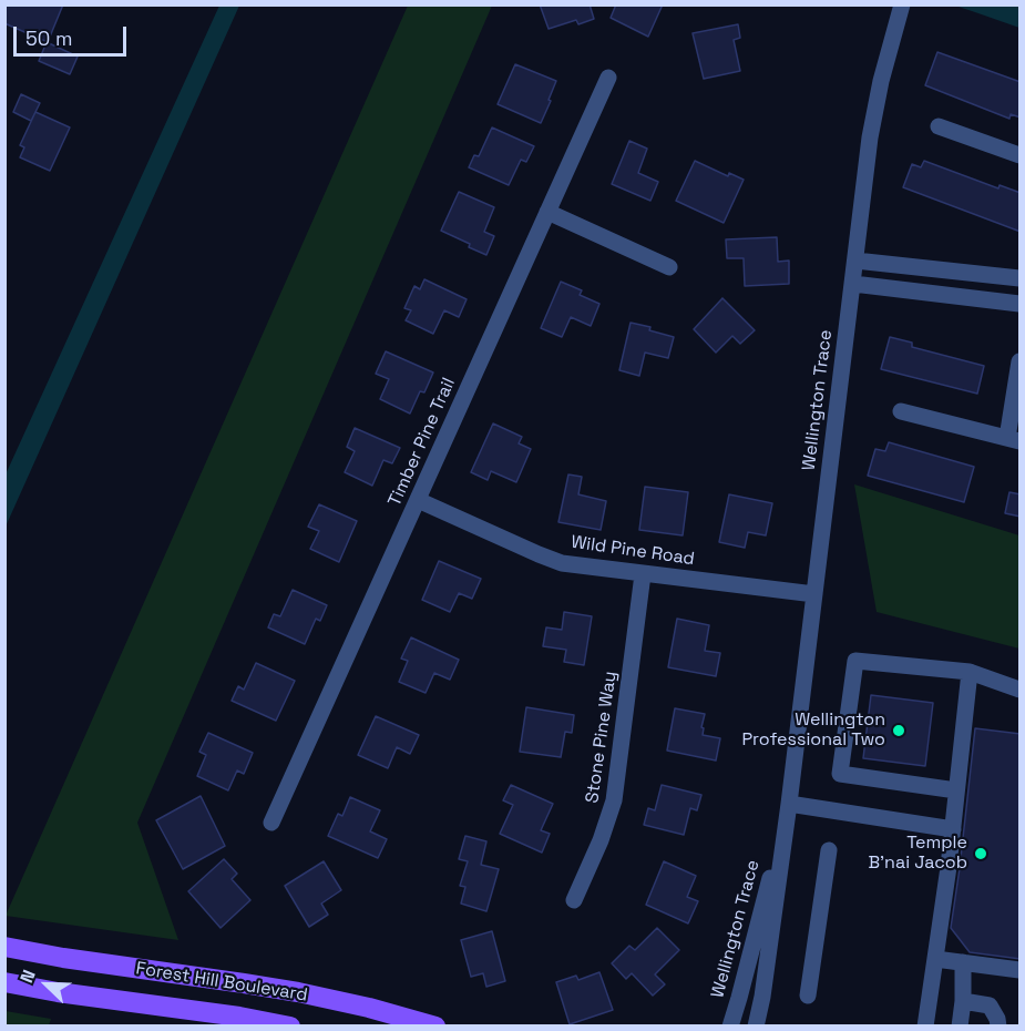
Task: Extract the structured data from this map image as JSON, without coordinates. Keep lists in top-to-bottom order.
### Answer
{
  "streets": {
    "main road": ["Forest Hill Boulevard"],
    "street": [
      "Wellington Trace",
      "Timber Pine Trail",
      "Wild Pine Road",
      "Stone Pine Way"
    ]
  },
  "crossings": [
    ["Wellington Trace", "Wild Pine Road"],
    ["Timber Pine Trail", "Wild Pine Road"],
    ["Wild Pine Road", "Stone Pine Way"]
  ],
  "places": ["Wellington Professional Two", "Temple B'nai Jacob"],
  "scale_bar": "50 m",
  "north": "top left"
}
